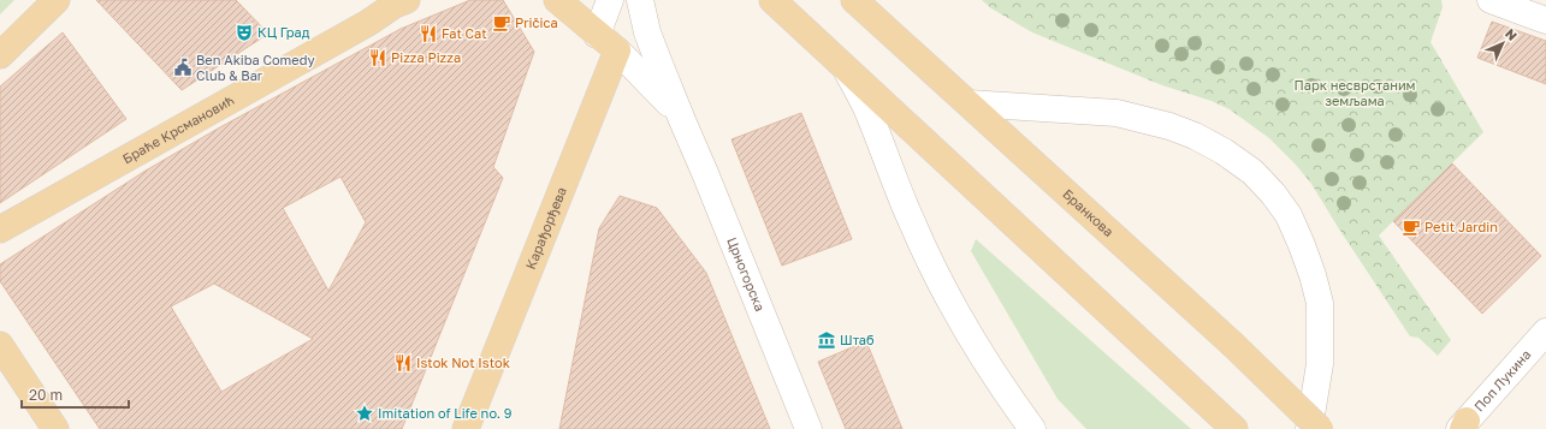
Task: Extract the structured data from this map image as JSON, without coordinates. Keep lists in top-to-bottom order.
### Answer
{
  "streets": {
    "main road": ["Браће Крсмановић", "Бранкова", "Карађорђева"],
    "street": ["Црногорска", "Поп Лукина"]
  },
  "crossings": [
    ["Карађорђева", "Црногорска"]
  ],
  "parks": ["Парк несврстаним земљама"],
  "places": {
    "cafe": ["Pričica", "Petit Jardin"],
    "theatre": ["КЦ Град"],
    "restaurant": ["Fat Cat", "Pizza Pizza", "Istok Not Istok"],
    "public building": ["Ben Akiba Comedy Club & Bar"],
    "museum": ["Штаб"],
    "place": ["Imitation of Life no. 9"]
  },
  "scale_bar": "20 m",
  "north": "top right"
}
